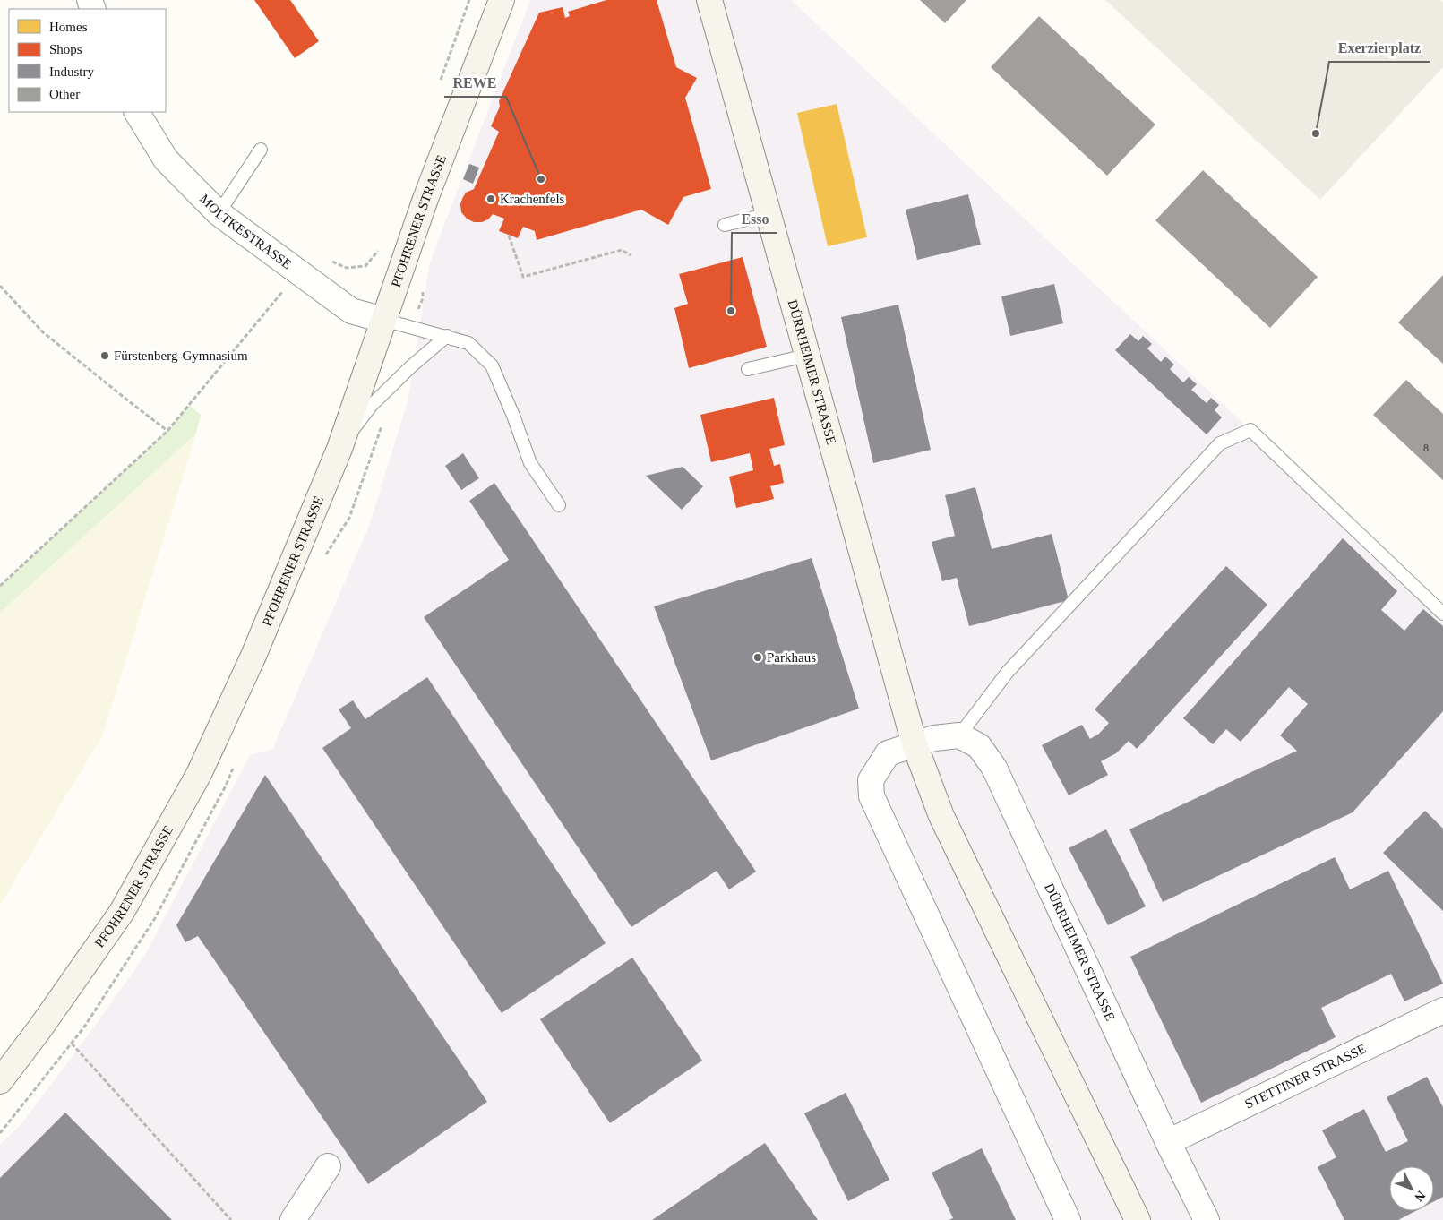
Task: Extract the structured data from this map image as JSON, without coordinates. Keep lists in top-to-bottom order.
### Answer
{
  "streets": {
    "main road": ["PFOHRENER STRASSE", "DÜRRHEIMER STRASSE"],
    "street": ["MOLTKESTRASSE", "STETTINER STRASSE"]
  },
  "crossings": [
    ["PFOHRENER STRASSE", "MOLTKESTRASSE"],
    ["DÜRRHEIMER STRASSE", "STETTINER STRASSE"]
  ],
  "places": [
    "Exerzierplatz",
    "REWE",
    "Krachenfels",
    "Esso",
    "Fürstenberg-Gymnasium",
    "Parkhaus"
  ],
  "house_numbers": ["8"],
  "legend": [
    "Homes",
    "Shops",
    "Industry",
    "Other"
  ],
  "north": "bottom right"
}
